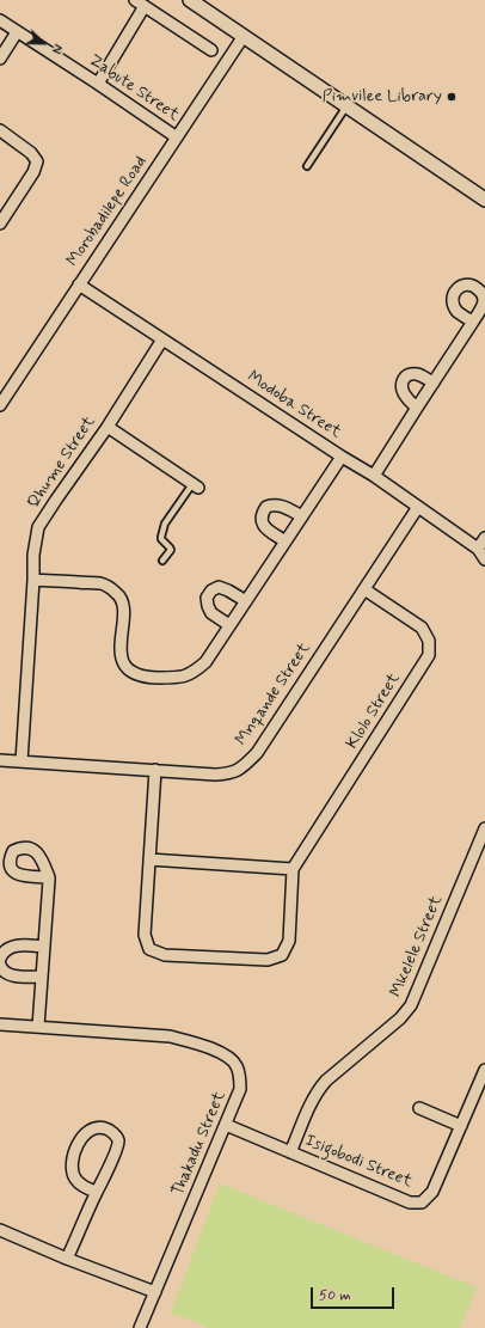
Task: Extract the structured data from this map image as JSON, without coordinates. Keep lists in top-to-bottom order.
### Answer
{
  "streets": {
    "street": [
      "Zabute Street",
      "Morobadilepe Road",
      "Modoba Street",
      "Qhume Street",
      "Mnqande Street",
      "Klolo Street",
      "Mkelele Street",
      "Thakadu Street",
      "Isigobodi Street"
    ]
  },
  "crossings": [
    ["Zabute Street", "Morobadilepe Road"],
    ["Morobadilepe Road", "Modoba Street"],
    ["Modoba Street", "Qhume Street"],
    ["Modoba Street", "Mnqande Street"],
    ["Qhume Street", "Mnqande Street"],
    ["Mnqande Street", "Klolo Street"],
    ["Mkelele Street", "Isigobodi Street"],
    ["Thakadu Street", "Isigobodi Street"]
  ],
  "places": ["Pimvilee Library"],
  "scale_bar": "50 m",
  "north": "bottom right"
}
